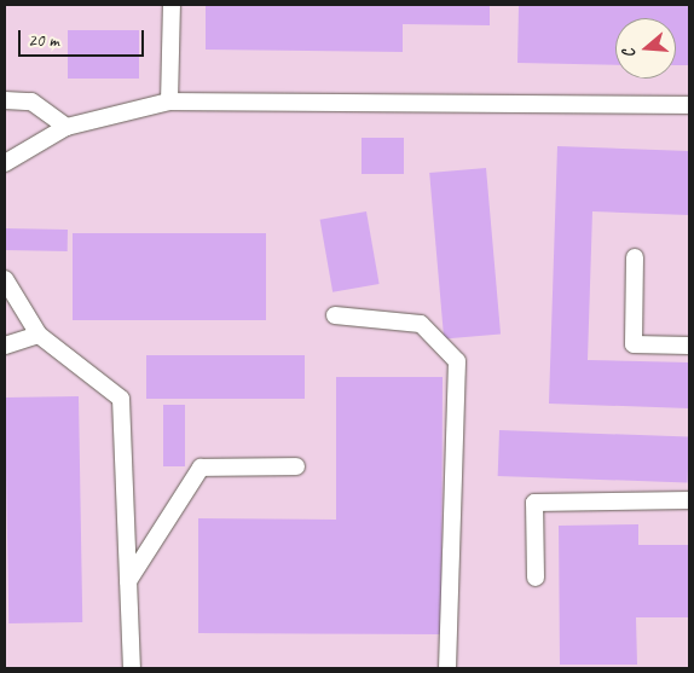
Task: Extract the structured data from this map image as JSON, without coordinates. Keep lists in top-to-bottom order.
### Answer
{
  "scale_bar": "20 m",
  "north": "left"
}
